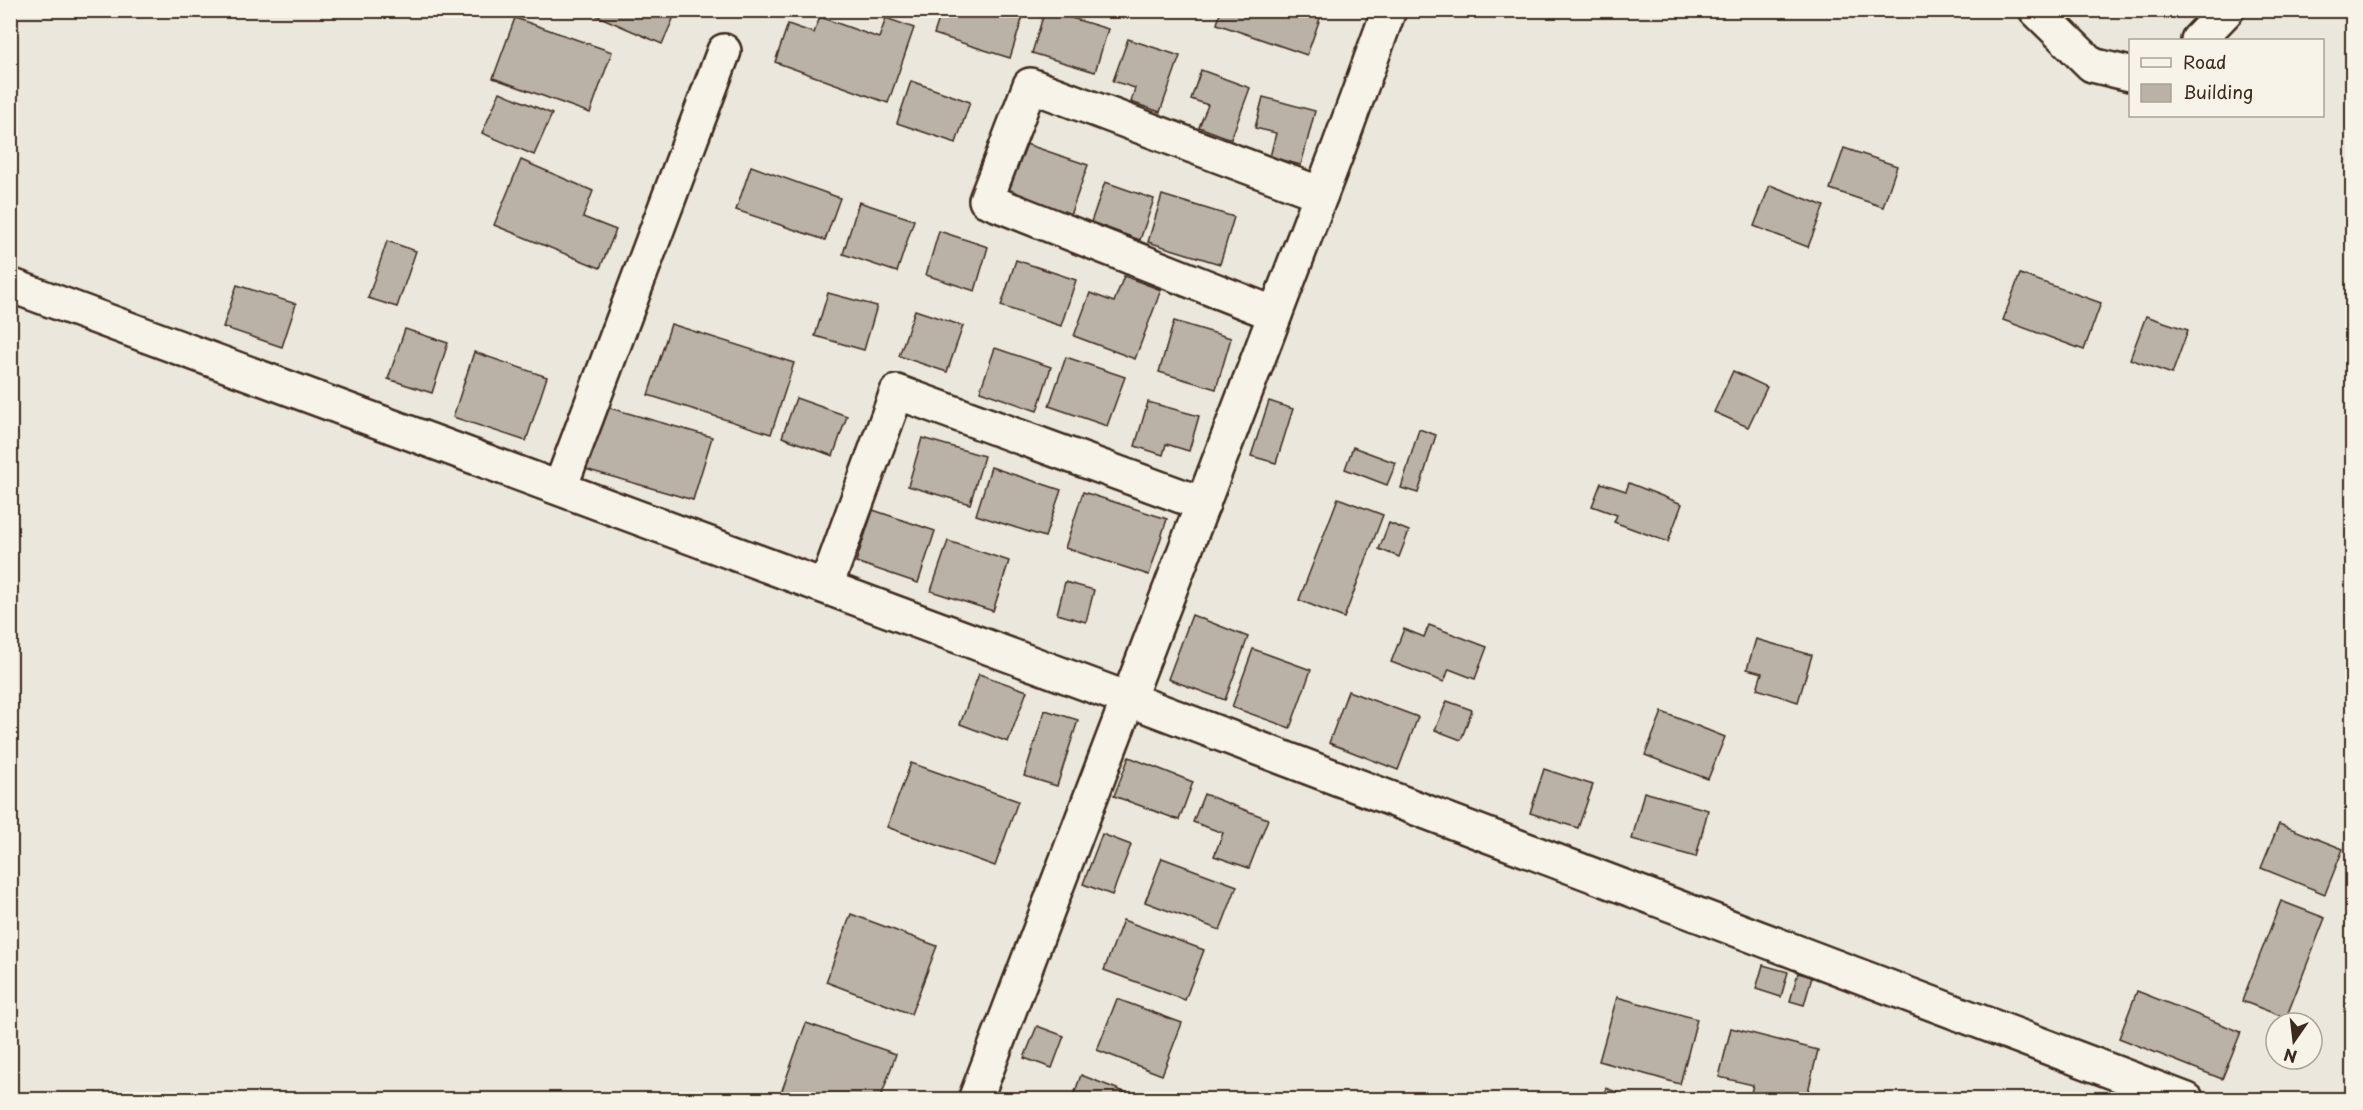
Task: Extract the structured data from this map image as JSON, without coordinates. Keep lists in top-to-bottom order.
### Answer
{
  "legend": ["Road", "Building"],
  "north": "bottom"
}
